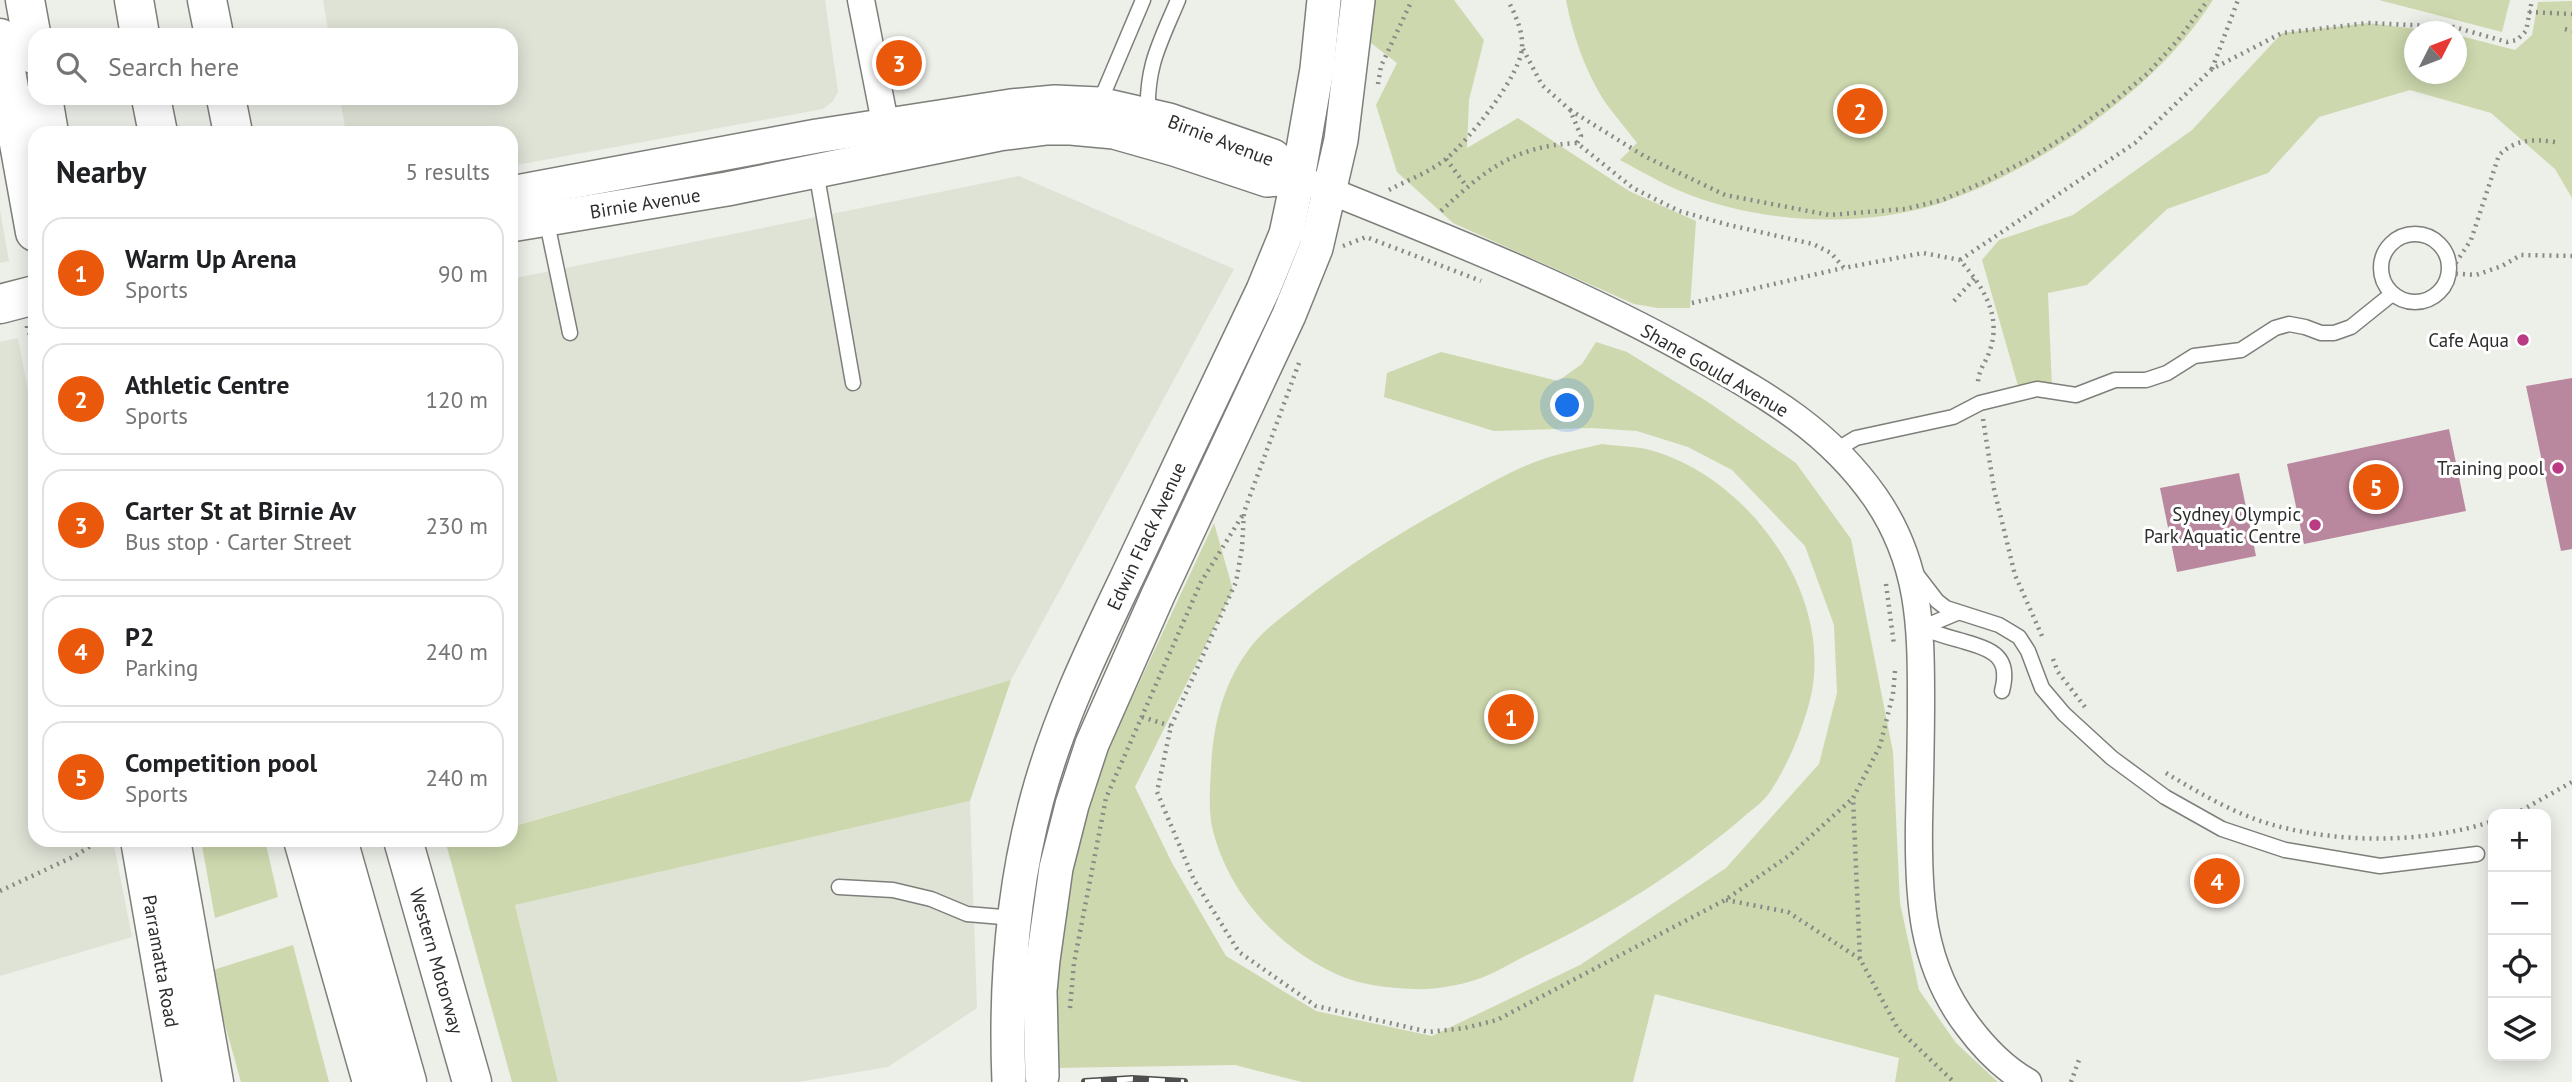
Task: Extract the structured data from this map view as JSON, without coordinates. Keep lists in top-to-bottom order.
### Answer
{
  "streets": {
    "highway": ["Parramatta Road", "Western Motorway"],
    "street": ["Birnie Avenue", "Shane Gould Avenue", "Edwin Flack Avenue"]
  },
  "crossings": [
    ["Birnie Avenue", "Shane Gould Avenue"],
    ["Birnie Avenue", "Edwin Flack Avenue"],
    ["Shane Gould Avenue", "Edwin Flack Avenue"]
  ],
  "places": ["Cafe Aqua", "Training pool", "Sydney Olympic Park Aquatic Centre"],
  "north": "top right",
  "page": {
    "search": "Search here",
    "pins": [
      "3",
      "2",
      "5",
      "1",
      "4"
    ],
    "heading": ["Nearby", "5 results"],
    "list": [
      {
        "mark": "1",
        "name": "Warm Up Arena",
        "note": "Sports",
        "value": "90 m"
      },
      {
        "mark": "2",
        "name": "Athletic Centre",
        "note": "Sports",
        "value": "120 m"
      },
      {
        "mark": "3",
        "name": "Carter St at Birnie Av",
        "note": "Bus stop · Carter Street",
        "value": "230 m"
      },
      {
        "mark": "4",
        "name": "P2",
        "note": "Parking",
        "value": "240 m"
      },
      {
        "mark": "5",
        "name": "Competition pool",
        "note": "Sports",
        "value": "240 m"
      }
    ],
    "map_buttons": ["+", "−"]
  }
}
